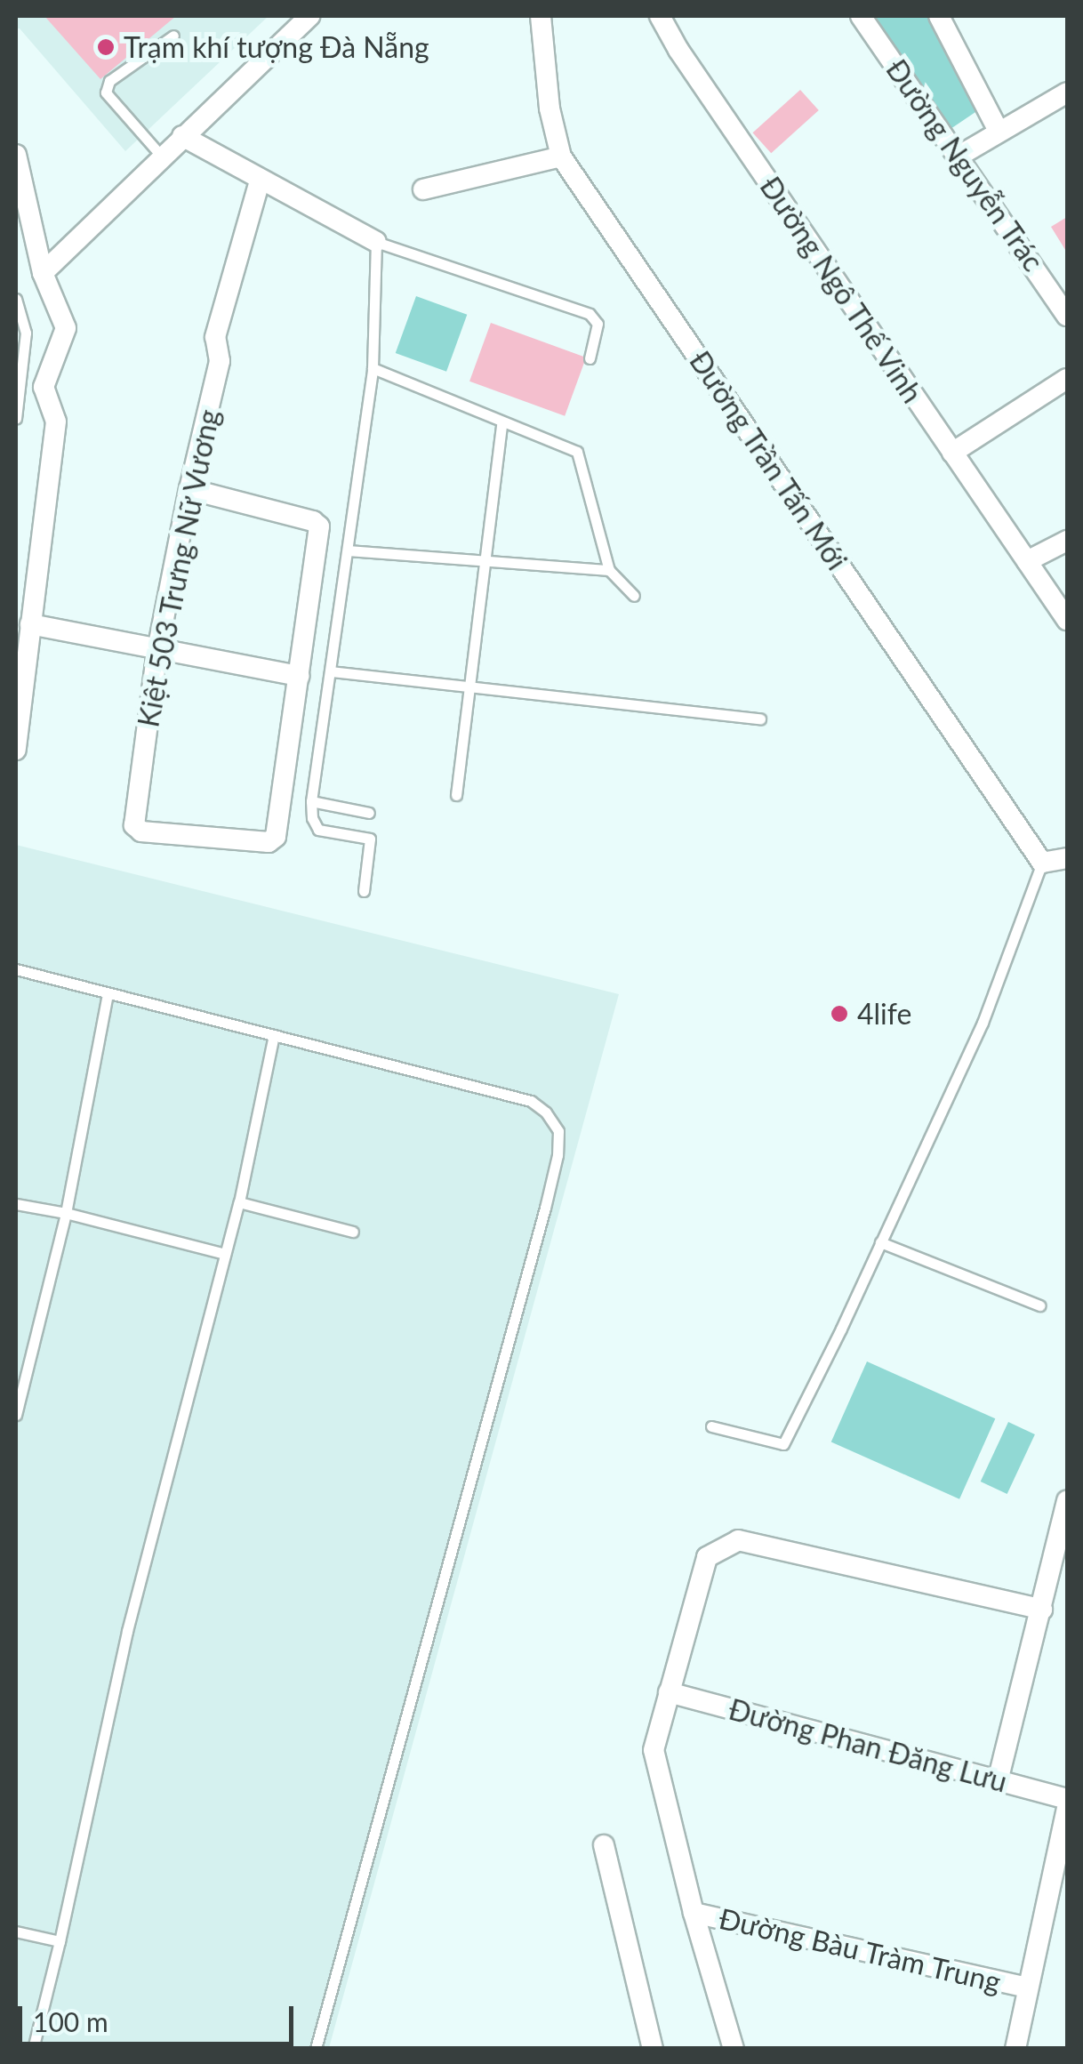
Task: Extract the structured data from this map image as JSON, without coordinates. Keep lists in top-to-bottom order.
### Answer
{
  "streets": {
    "street": [
      "Đường Nguyễn Trác",
      "Đường Ngô Thế Vinh",
      "Đường Trần Tấn Mới",
      "Kiệt 503 Trưng Nữ Vương",
      "Đường Phan Đăng Lưu",
      "Đường Bàu Tràm Trung"
    ]
  },
  "places": ["Trạm khí tượng Đà Nẵng", "4life"],
  "scale_bar": "100 m"
}
